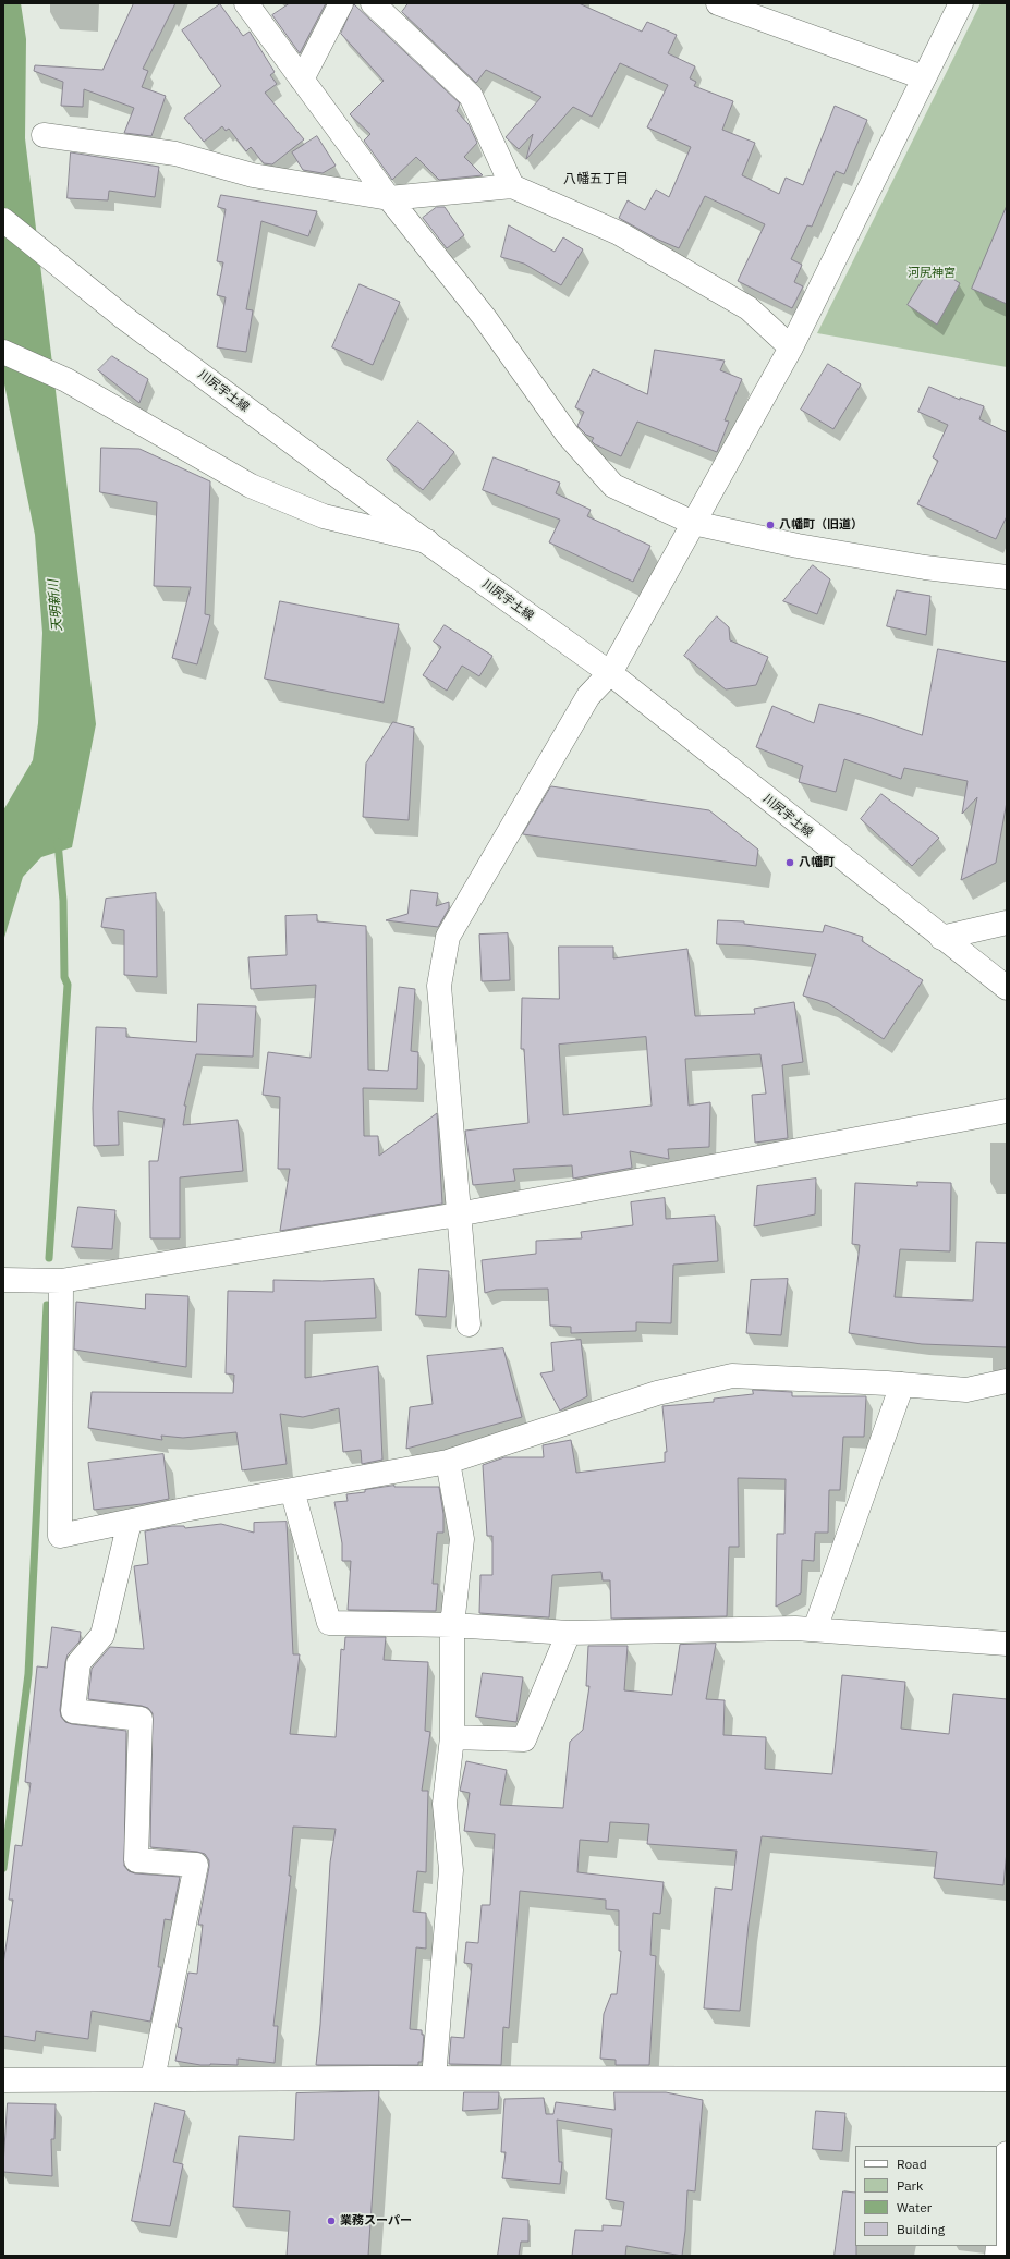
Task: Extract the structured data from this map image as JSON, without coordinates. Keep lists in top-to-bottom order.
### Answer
{
  "streets": {
    "street": ["川尻宇土線"]
  },
  "districts": ["八幡五丁目"],
  "water": ["天明新川"],
  "parks": ["河尻神宮"],
  "places": ["八幡町（旧道）", "八幡町", "業務スーパー"],
  "legend": [
    "Road",
    "Park",
    "Water",
    "Building"
  ]
}
